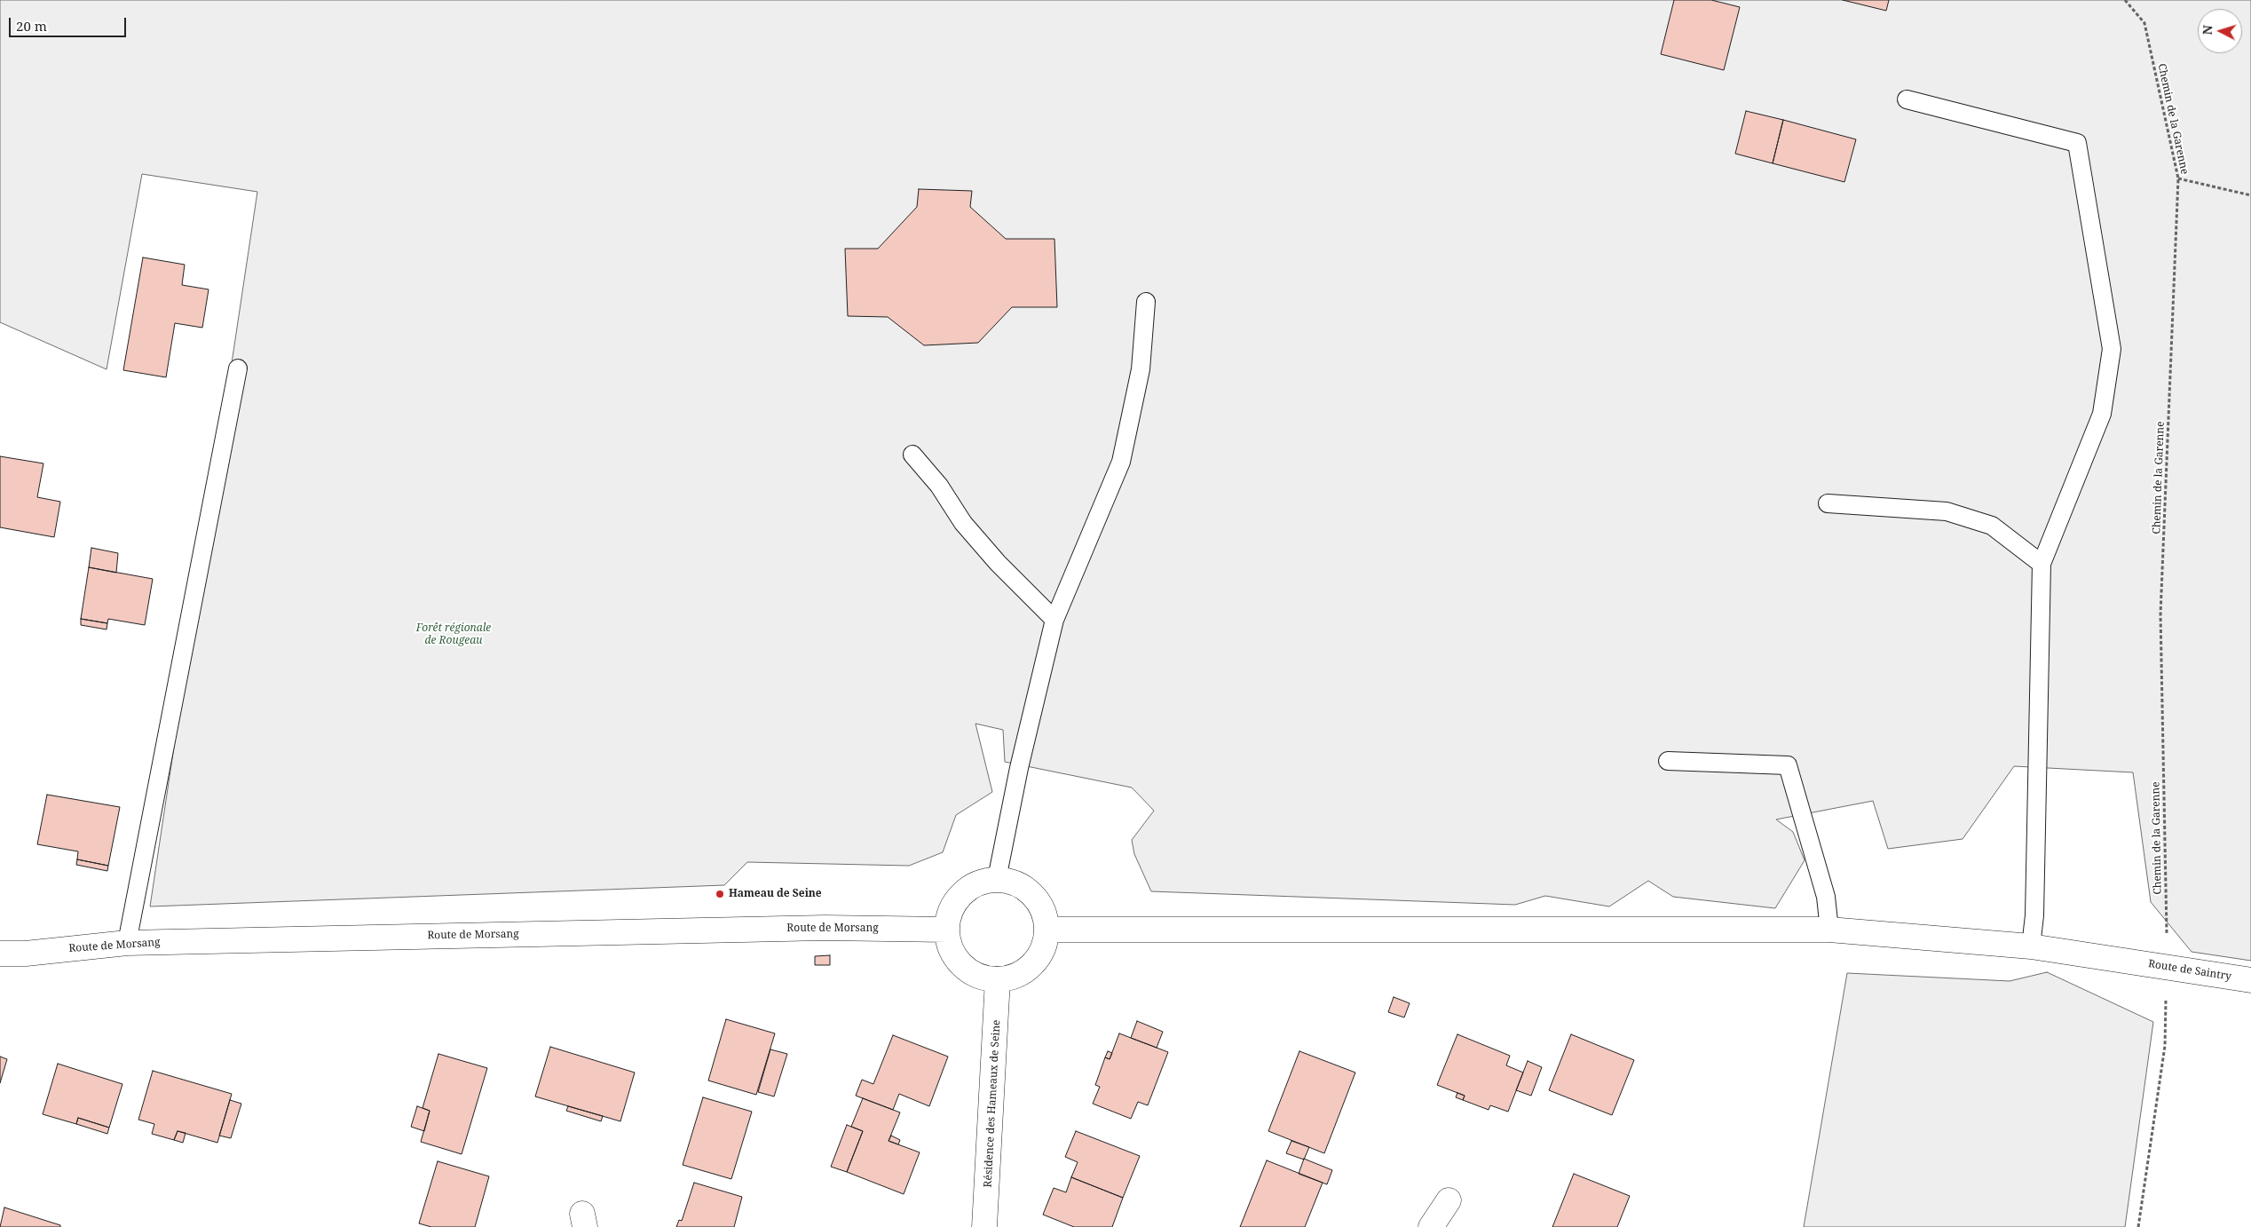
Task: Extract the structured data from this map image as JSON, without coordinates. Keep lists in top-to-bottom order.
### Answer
{
  "streets": {
    "street": ["Route de Morsang", "Route de Saintry", "Résidence des Hameaux de Seine"],
    "path": ["Chemin de la Garenne"]
  },
  "crossings": [
    ["Chemin de la Garenne", "Route de Saintry"],
    ["Route de Morsang", "Route de Saintry"],
    ["Route de Morsang", "Résidence des Hameaux de Seine"],
    ["Route de Saintry", "Résidence des Hameaux de Seine"]
  ],
  "parks": ["Forêt régionale de Rougeau"],
  "places": ["Hameau de Seine"],
  "scale_bar": "20 m",
  "north": "left"
}
